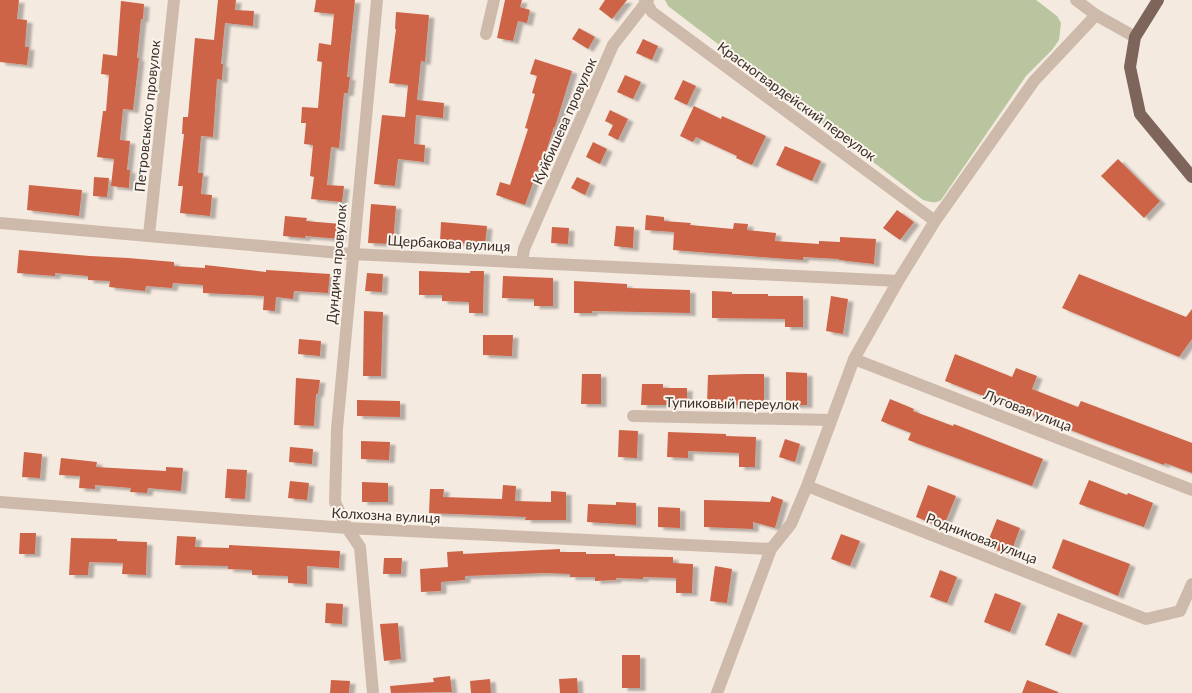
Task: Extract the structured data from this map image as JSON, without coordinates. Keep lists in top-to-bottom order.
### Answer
{
  "streets": {
    "street": [
      "Красногвардейский переулок",
      "Петровського провулок",
      "Куйбишева провулок",
      "Щербакова вулиця",
      "Дундича провулок",
      "Тупиковый переулок",
      "Луговая улица",
      "Колхозна вулиця",
      "Родниковая улица"
    ]
  },
  "crossings": [
    ["Красногвардейский переулок", "Куйбишева провулок"],
    ["Петровського провулок", "Щербакова вулиця"],
    ["Куйбишева провулок", "Щербакова вулиця"],
    ["Щербакова вулиця", "Дундича провулок"],
    ["Дундича провулок", "Колхозна вулиця"]
  ]
}
